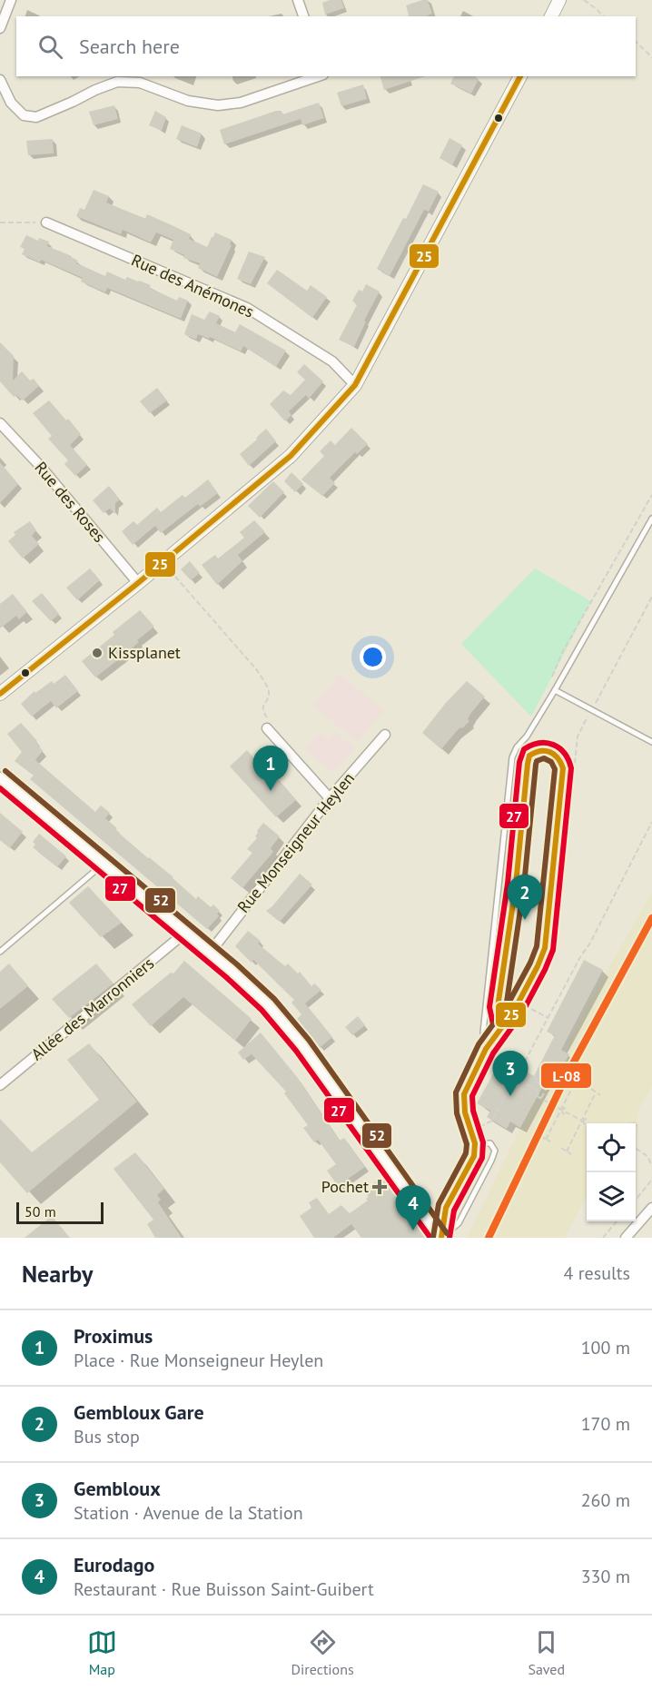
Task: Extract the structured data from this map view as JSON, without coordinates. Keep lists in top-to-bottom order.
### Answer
{
  "streets": {
    "street": [
      "Rue des Anémones",
      "Rue des Roses",
      "Rue Monseigneur Heylen",
      "Allée des Marronniers"
    ]
  },
  "places": {
    "other": ["Kissplanet"],
    "health": ["Pochet"]
  },
  "lines": [
    "transit line 25",
    "transit line 27",
    "transit line 52",
    "transit line L-08"
  ],
  "scale_bar": "50 m",
  "page": {
    "search": "Search here",
    "pins": [
      "1",
      "2",
      "3",
      "4"
    ],
    "scale": "50 m",
    "heading": ["Nearby", "4 results"],
    "list": [
      {
        "mark": "1",
        "name": "Proximus",
        "note": "Place · Rue Monseigneur Heylen",
        "value": "100 m"
      },
      {
        "mark": "2",
        "name": "Gembloux Gare",
        "note": "Bus stop",
        "value": "170 m"
      },
      {
        "mark": "3",
        "name": "Gembloux",
        "note": "Station · Avenue de la Station",
        "value": "260 m"
      },
      {
        "mark": "4",
        "name": "Eurodago",
        "note": "Restaurant · Rue Buisson Saint-Guibert",
        "value": "330 m"
      }
    ],
    "nav": ["Map", "Directions", "Saved"]
  }
}
